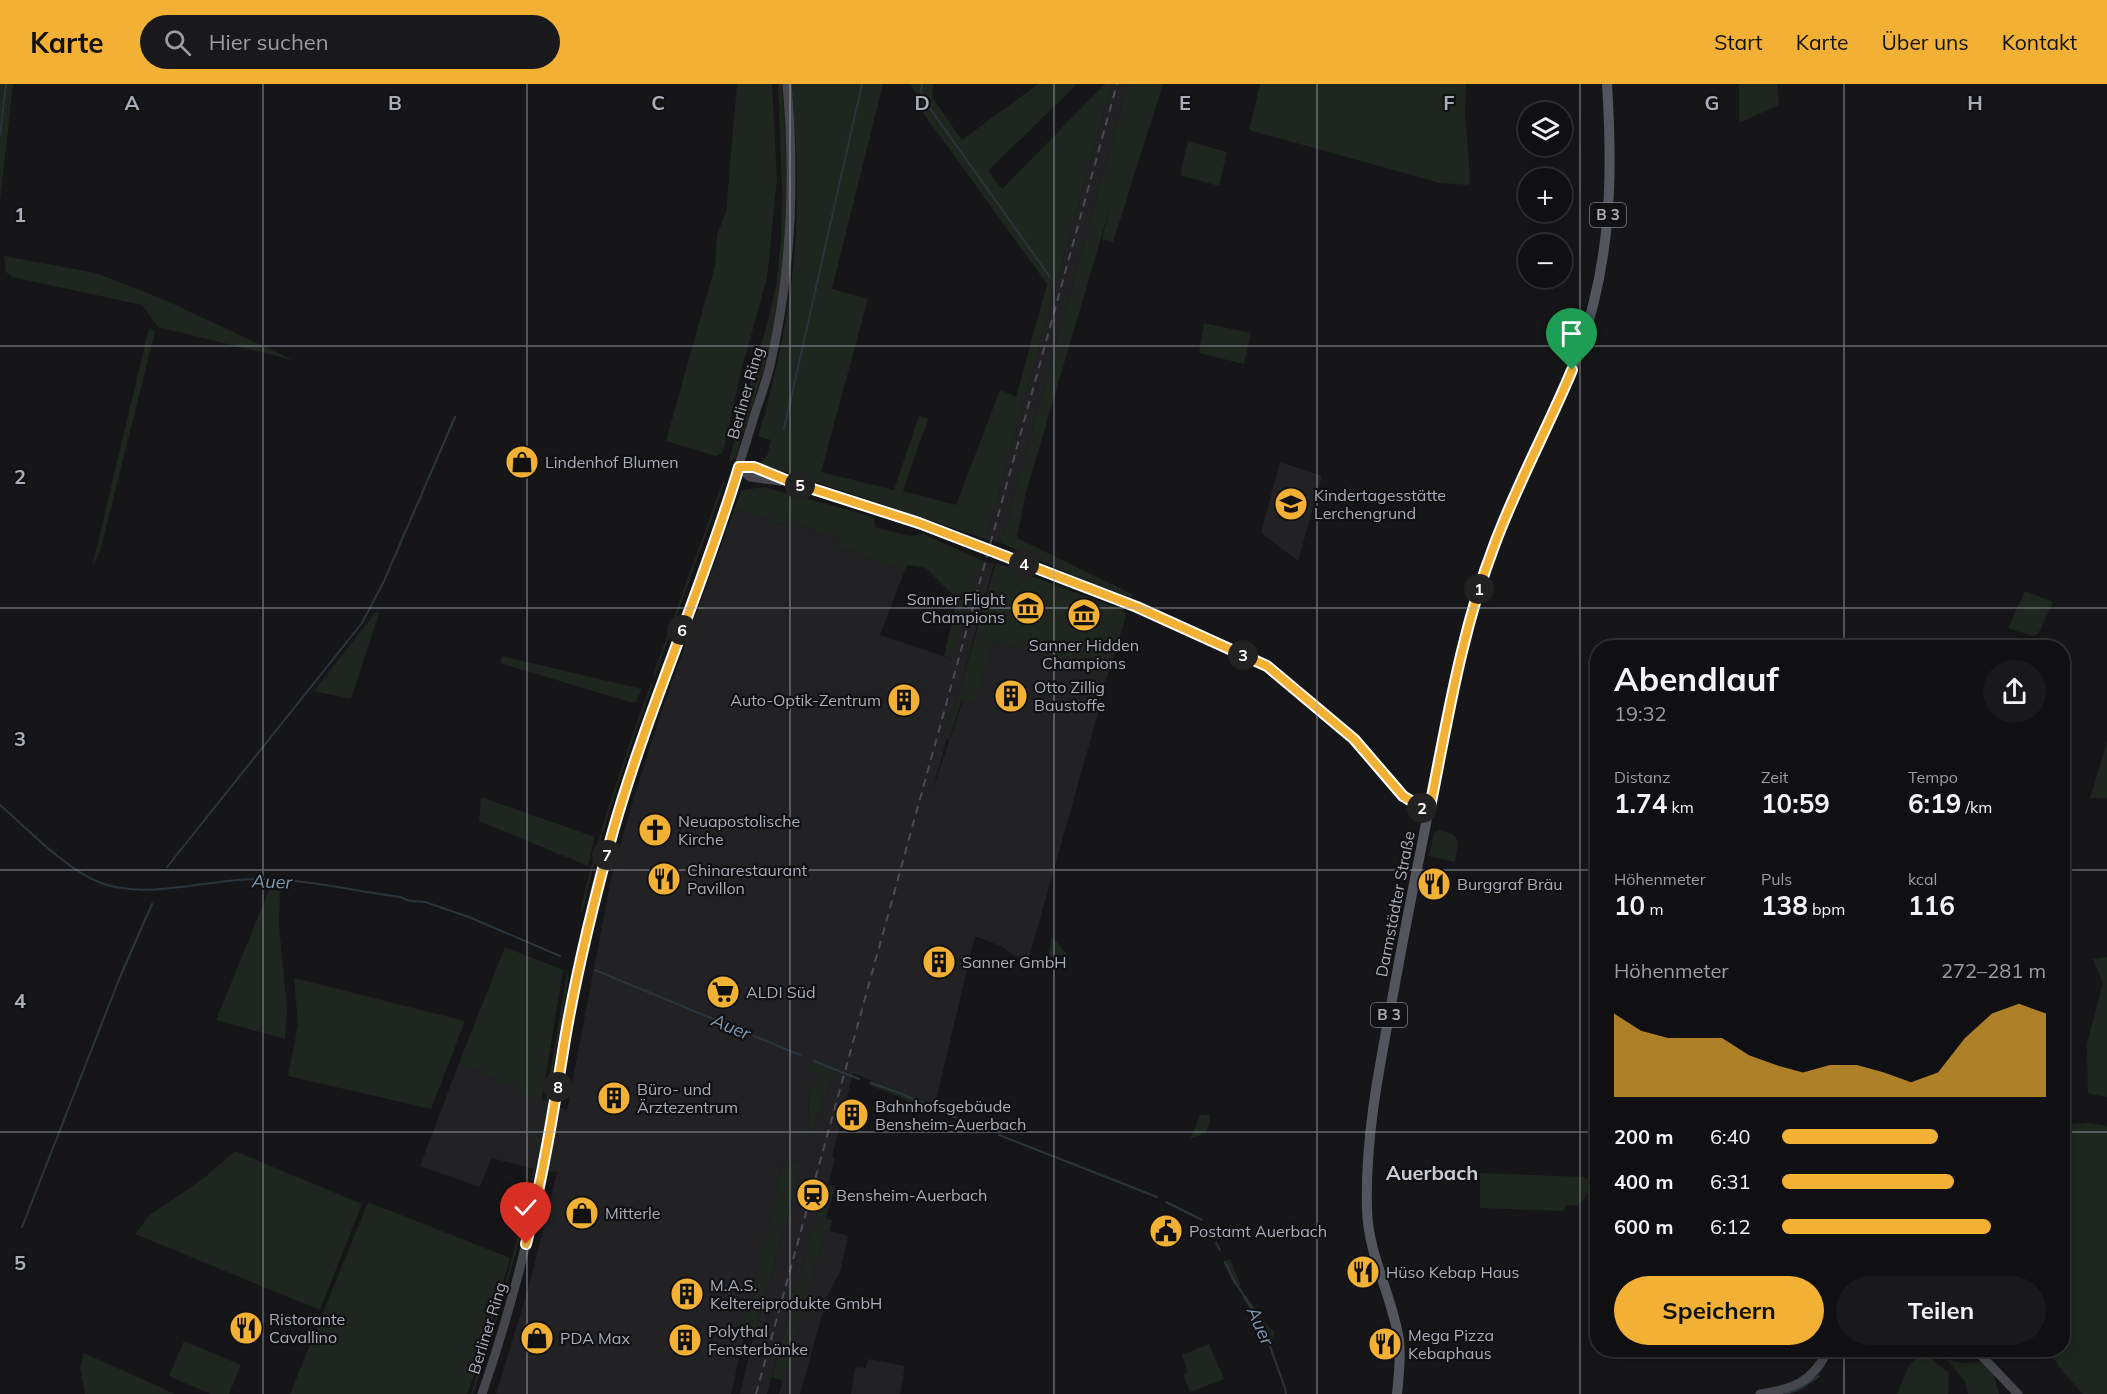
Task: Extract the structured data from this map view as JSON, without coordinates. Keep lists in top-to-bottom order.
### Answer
{
  "streets": {
    "main road": ["B 3", "Darmstädter Straße"],
    "street": ["Berliner Ring"]
  },
  "districts": ["Auerbach"],
  "water": ["Auer"],
  "places": {
    "shop": ["Lindenhof Blumen", "Mitterle", "PDA Max"],
    "school or university": ["Kindertagesstätte Lerchengrund"],
    "museum": ["Sanner Flight Champions", "Sanner Hidden Champions"],
    "building": [
      "Otto Zillig Baustoffe",
      "Auto-Optik-Zentrum",
      "Sanner GmbH",
      "Büro- und Ärztezentrum",
      "Bahnhofsgebäude Bensheim-Auerbach",
      "M.A.S. Keltereiprodukte GmbH",
      "Polythal Fensterbänke"
    ],
    "church": ["Neuapostolische Kirche"],
    "restaurant": [
      "Chinarestaurant Pavillon",
      "Burggraf Bräu",
      "Hüso Kebap Haus",
      "Ristorante Cavallino",
      "Mega Pizza Kebaphaus"
    ],
    "supermarket": ["ALDI Süd"],
    "station": ["Bensheim-Auerbach"],
    "public building": ["Postamt Auerbach"]
  },
  "page": {
    "header": "Karte",
    "search": "Hier suchen",
    "nav": [
      "Start",
      "Karte",
      "Über uns",
      "Kontakt"
    ],
    "map_buttons": ["+", "−"],
    "pins": [
      "5",
      "4",
      "1",
      "6",
      "3",
      "2",
      "7",
      "8"
    ],
    "heading": ["Abendlauf", "19:32"],
    "stats": [
      ["Distanz", "1.74 km"],
      ["Zeit", "10:59"],
      ["Tempo", "6:19 /km"],
      ["Höhenmeter", "10 m"],
      ["Puls", "138 bpm"],
      ["kcal", "116"]
    ],
    "chart": ["Höhenmeter", "272–281 m"],
    "list": [
      {
        "name": "200 m",
        "note": "6:40"
      },
      {
        "name": "400 m",
        "note": "6:31"
      },
      {
        "name": "600 m",
        "note": "6:12"
      }
    ],
    "buttons": ["Speichern", "Teilen"]
  },
  "grid": {
    "columns": [
      "A",
      "B",
      "C",
      "D",
      "E",
      "F",
      "G",
      "H"
    ],
    "rows": [
      "1",
      "2",
      "3",
      "4",
      "5"
    ]
  }
}
